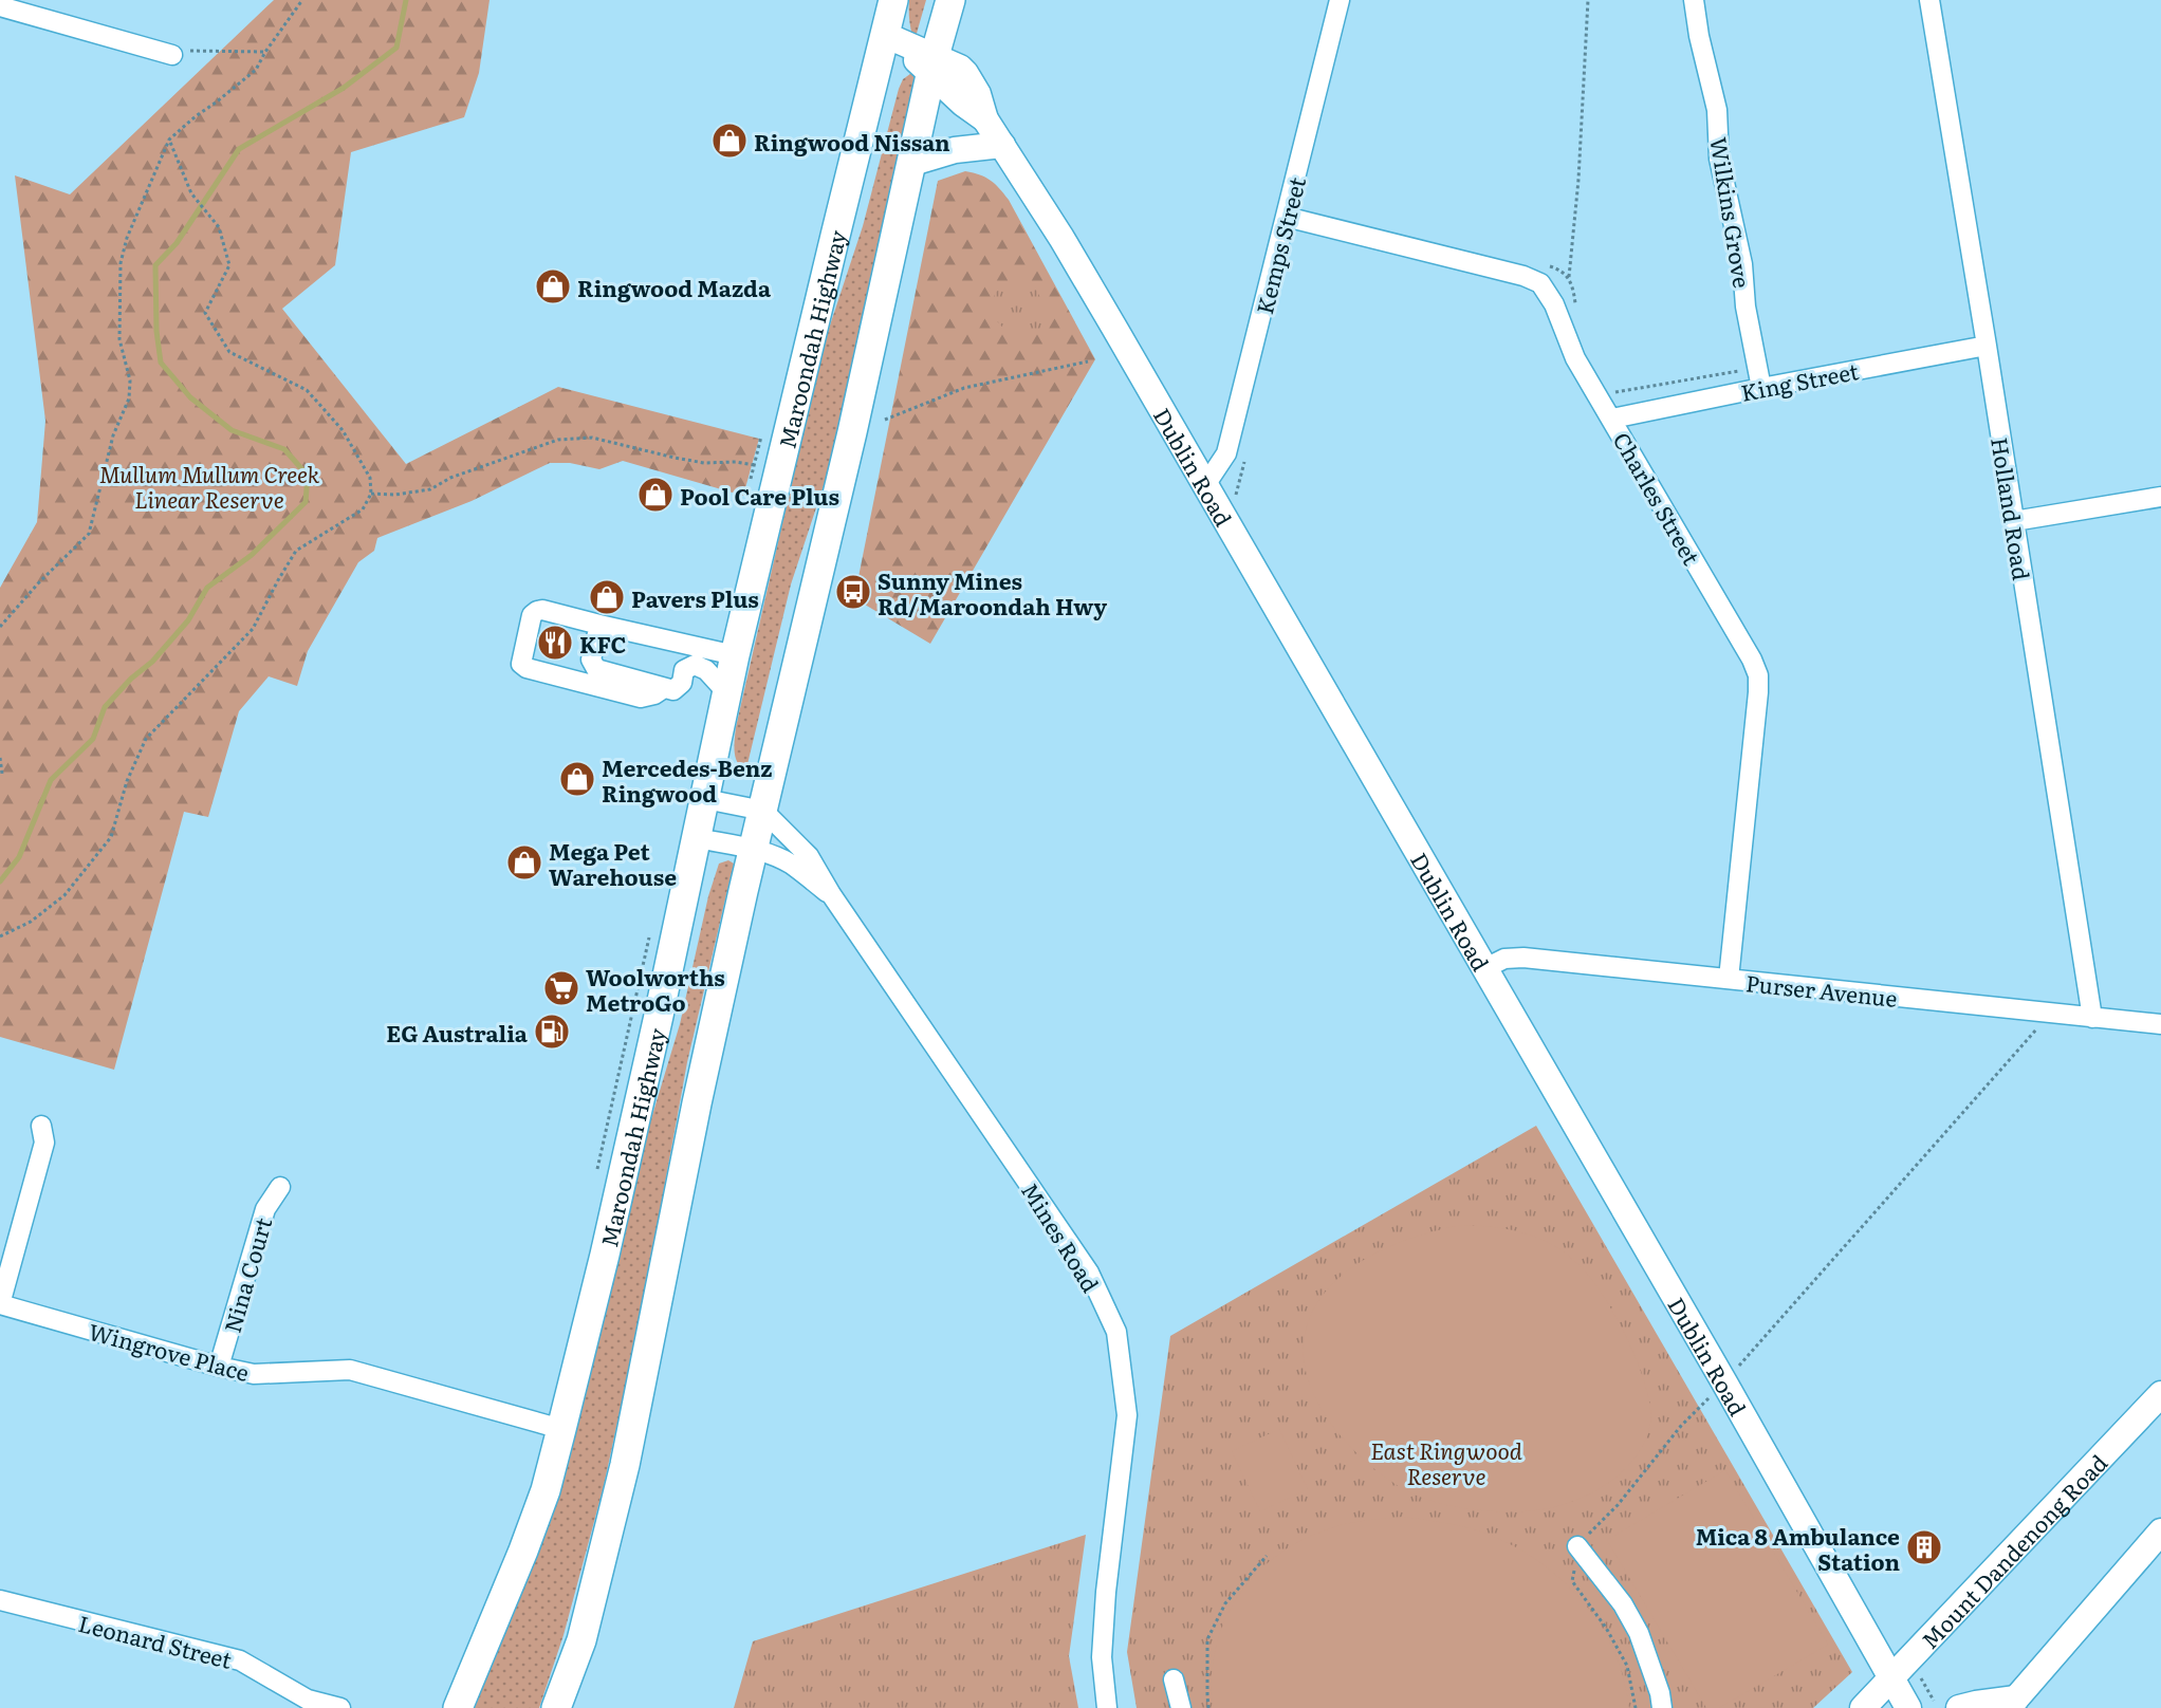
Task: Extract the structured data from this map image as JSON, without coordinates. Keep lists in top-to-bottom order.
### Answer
{
  "streets": {
    "highway": ["Maroondah Highway"],
    "main road": ["Dublin Road", "Mount Dandenong Road"],
    "street": [
      "Wilkins Grove",
      "Kemps Street",
      "King Street",
      "Charles Street",
      "Holland Road",
      "Purser Avenue",
      "Mines Road",
      "Nina Court",
      "Wingrove Place",
      "Leonard Street"
    ]
  },
  "crossings": [
    ["Wilkins Grove", "King Street"],
    ["Kemps Street", "Dublin Road"],
    ["Kemps Street", "Charles Street"],
    ["Maroondah Highway", "Dublin Road"],
    ["Maroondah Highway", "Mines Road"],
    ["Maroondah Highway", "Wingrove Place"],
    ["King Street", "Charles Street"],
    ["King Street", "Holland Road"],
    ["Dublin Road", "Purser Avenue"],
    ["Dublin Road", "Mount Dandenong Road"],
    ["Charles Street", "Purser Avenue"],
    ["Holland Road", "Purser Avenue"],
    ["Nina Court", "Wingrove Place"]
  ],
  "parks": ["Mullum Mullum Creek Linear Reserve", "East Ringwood Reserve"],
  "places": {
    "shop": [
      "Ringwood Nissan",
      "Ringwood Mazda",
      "Pool Care Plus",
      "Pavers Plus",
      "Mercedes-Benz Ringwood",
      "Mega Pet Warehouse"
    ],
    "bus stop": ["Sunny Mines Rd/Maroondah Hwy"],
    "restaurant": ["KFC"],
    "supermarket": ["Woolworths MetroGo"],
    "fuel station": ["EG Australia"],
    "building": ["Mica 8 Ambulance Station"]
  }
}
